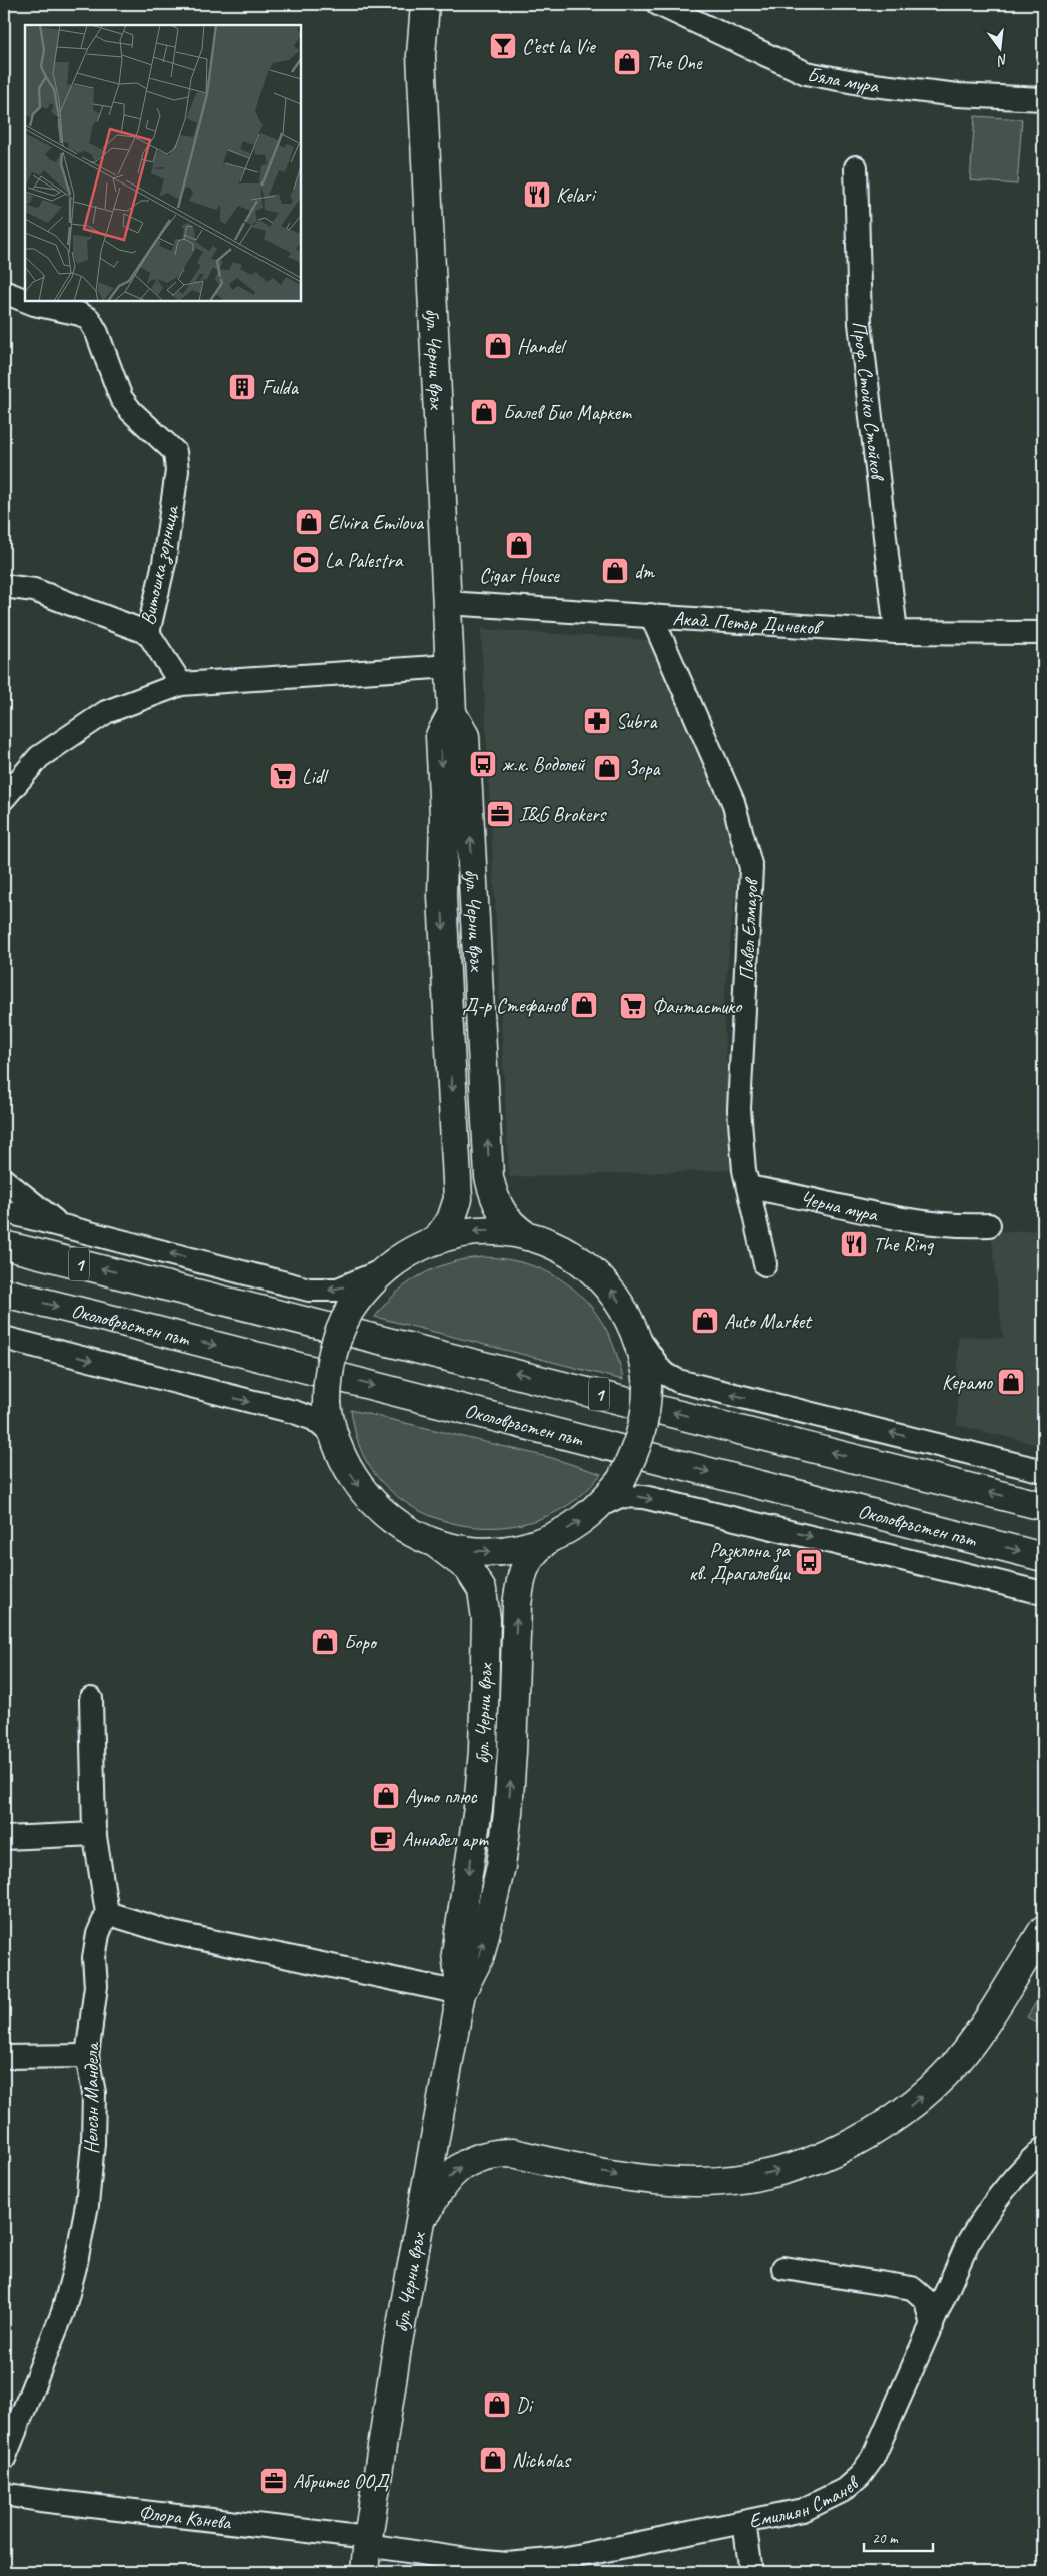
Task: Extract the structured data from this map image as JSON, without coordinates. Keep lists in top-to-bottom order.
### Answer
{
  "streets": {
    "main road": ["бул. Черни връх", "1", "Околовръстен път"],
    "street": [
      "Бяла мура",
      "Проф. Стойко Стойков",
      "Витошка зорница",
      "Акад. Петър Динеков",
      "Павел Елмазов",
      "Черна мура",
      "Нелсън Мандела",
      "Емилиян Станев",
      "Флора Кънева"
    ]
  },
  "crossings": [
    ["бул. Черни връх", "Акад. Петър Динеков"],
    ["бул. Черни връх", "Емилиян Станев"],
    ["бул. Черни връх", "Флора Кънева"],
    ["Проф. Стойко Стойков", "Акад. Петър Динеков"],
    ["Акад. Петър Динеков", "Павел Елмазов"],
    ["Павел Елмазов", "Черна мура"],
    ["Емилиян Станев", "Флора Кънева"]
  ],
  "places": {
    "bar": ["C’est la Vie"],
    "shop": [
      "The One",
      "Handel",
      "Балев Био Маркет",
      "Elvira Emilova",
      "Cigar House",
      "dm",
      "Зора",
      "Д-р Стефанов",
      "Auto Market",
      "Керамо",
      "Боро",
      "Ауто плюс",
      "Di",
      "Nicholas"
    ],
    "restaurant": ["Kelari", "The Ring"],
    "building": ["Fulda"],
    "sports": ["La Palestra"],
    "pharmacy": ["Subra"],
    "bus stop": ["ж.к. Водолей", "Разклона за кв. Драгалевци"],
    "supermarket": ["Lidl", "Фантастико"],
    "office": ["I&G Brokers", "Абритес ООД"],
    "cafe": ["Аннабел арт"]
  },
  "scale_bar": "20 m",
  "north": "bottom"
}
